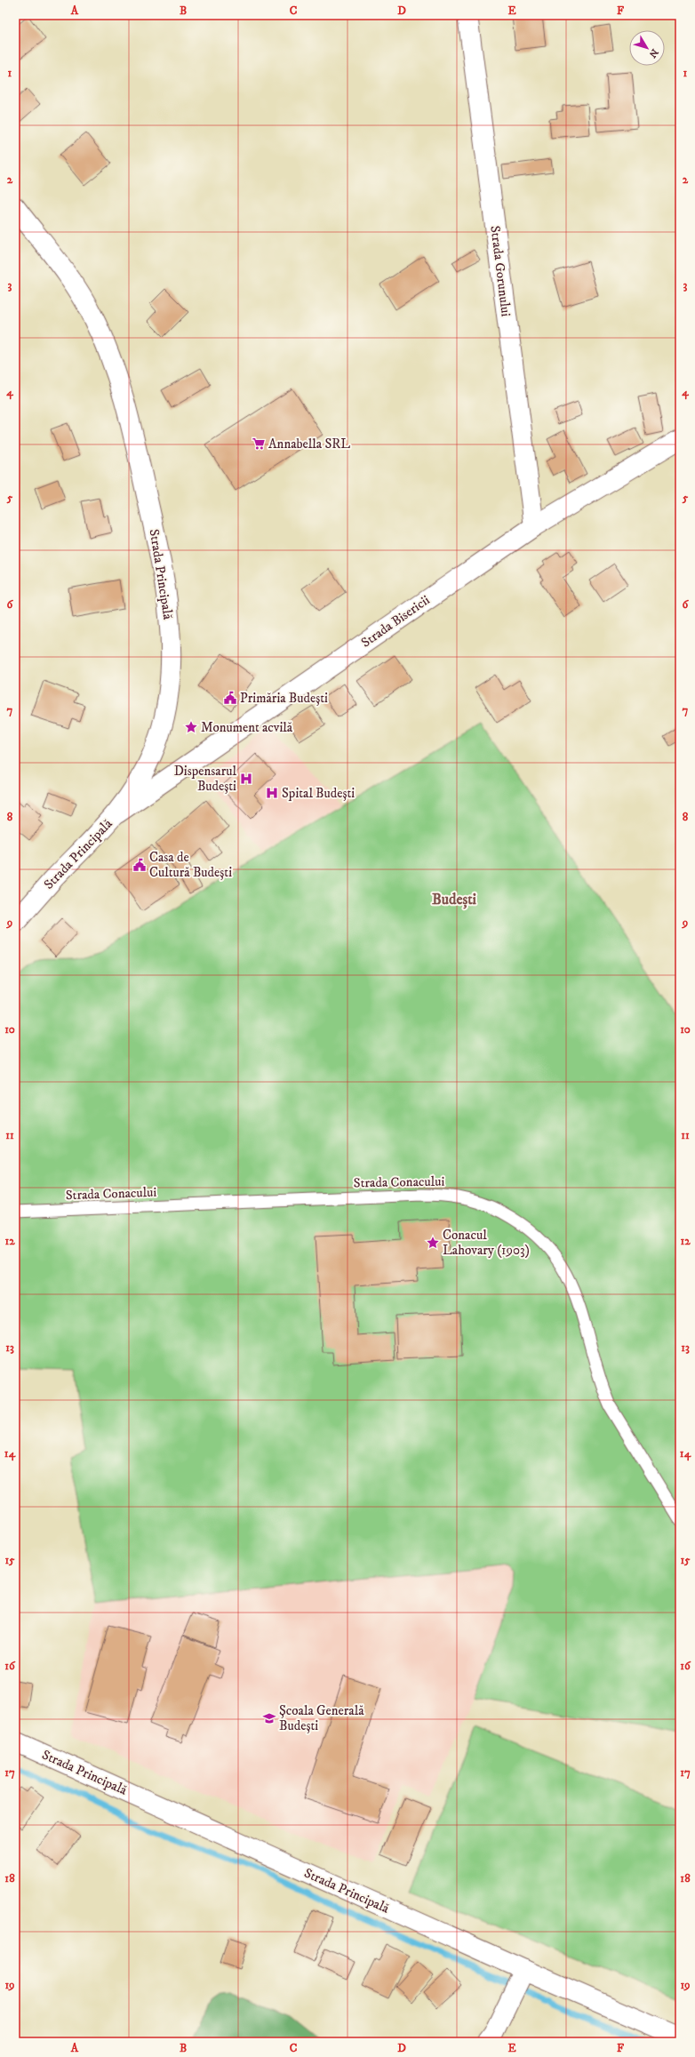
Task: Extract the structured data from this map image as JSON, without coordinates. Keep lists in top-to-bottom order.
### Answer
{
  "streets": {
    "main road": ["Strada Gorunului", "Strada Principală", "Strada Bisericii"],
    "lane": ["Strada Conacului"]
  },
  "crossings": [
    ["Strada Gorunului", "Strada Bisericii"],
    ["Strada Principală", "Strada Bisericii"]
  ],
  "districts": ["Budești"],
  "places": {
    "supermarket": ["Annabella SRL"],
    "public building": ["Primăria Budești", "Casa de Cultură Budești"],
    "place": ["Monument acvilă", "Conacul Lahovary (1903)"],
    "hospital": ["Dispensarul Budești", "Spital Budești"],
    "school or university": ["Școala Generală Budești"]
  },
  "north": "bottom right",
  "grid": {
    "columns": [
      "A",
      "B",
      "C",
      "D",
      "E",
      "F"
    ],
    "rows": [
      "1",
      "2",
      "3",
      "4",
      "5",
      "6",
      "7",
      "8",
      "9",
      "10",
      "11",
      "12",
      "13",
      "14",
      "15",
      "16",
      "17",
      "18",
      "19"
    ]
  }
}
